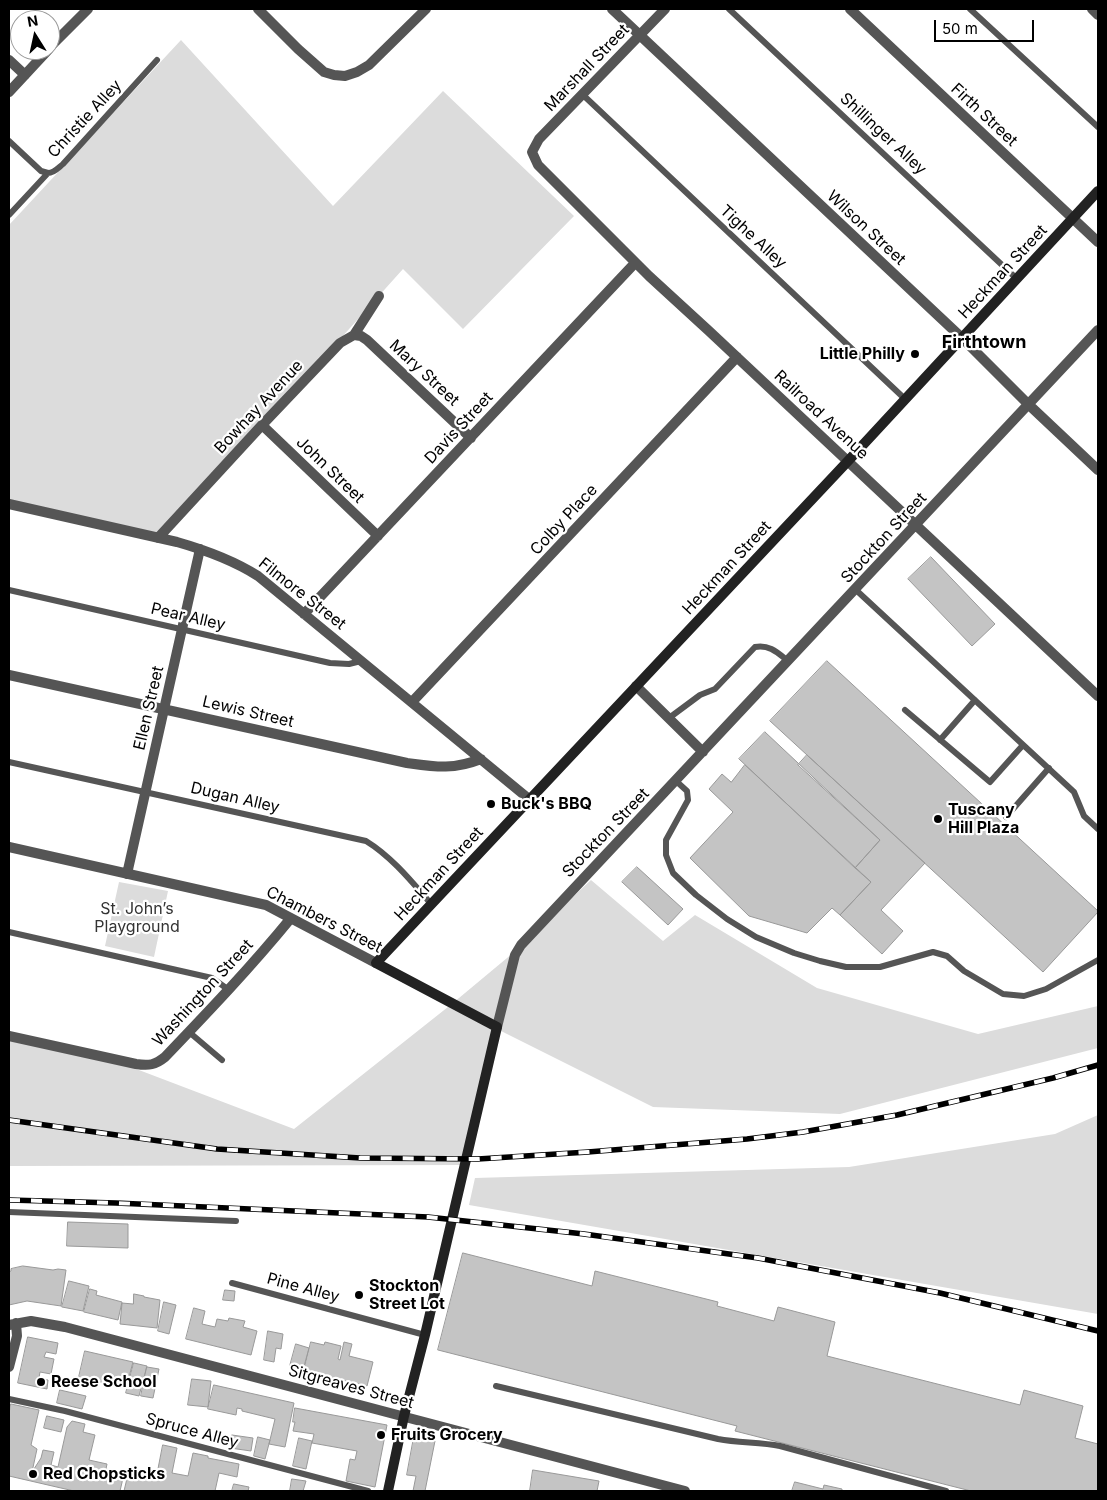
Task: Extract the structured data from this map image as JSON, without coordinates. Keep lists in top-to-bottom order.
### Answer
{
  "streets": {
    "street": [
      "Marshall Street",
      "Firth Street",
      "Wilson Street",
      "Heckman Street",
      "Mary Street",
      "Bowhay Avenue",
      "Railroad Avenue",
      "Davis Street",
      "John Street",
      "Colby Place",
      "Stockton Street",
      "Filmore Street",
      "Ellen Street",
      "Lewis Street",
      "Chambers Street",
      "Washington Street",
      "Sitgreaves Street"
    ],
    "lane": [
      "Christie Alley",
      "Shillinger Alley",
      "Tighe Alley",
      "Pear Alley",
      "Dugan Alley",
      "Pine Alley",
      "Spruce Alley"
    ]
  },
  "crossings": [
    ["Marshall Street", "Wilson Street"],
    ["Marshall Street", "Tighe Alley"],
    ["Marshall Street", "Railroad Avenue"],
    ["Firth Street", "Heckman Street"],
    ["Shillinger Alley", "Heckman Street"],
    ["Wilson Street", "Heckman Street"],
    ["Wilson Street", "Stockton Street"],
    ["Tighe Alley", "Heckman Street"],
    ["Heckman Street", "Railroad Avenue"],
    ["Heckman Street", "Filmore Street"],
    ["Heckman Street", "Dugan Alley"],
    ["Heckman Street", "Chambers Street"],
    ["Mary Street", "Bowhay Avenue"],
    ["Mary Street", "Davis Street"],
    ["Bowhay Avenue", "John Street"],
    ["Bowhay Avenue", "Filmore Street"],
    ["Railroad Avenue", "Davis Street"],
    ["Railroad Avenue", "Colby Place"],
    ["Railroad Avenue", "Stockton Street"],
    ["Davis Street", "John Street"],
    ["Davis Street", "Filmore Street"],
    ["Colby Place", "Filmore Street"],
    ["Stockton Street", "Chambers Street"],
    ["Stockton Street", "Pine Alley"],
    ["Stockton Street", "Sitgreaves Street"],
    ["Filmore Street", "Pear Alley"],
    ["Filmore Street", "Ellen Street"],
    ["Filmore Street", "Lewis Street"],
    ["Pear Alley", "Ellen Street"],
    ["Ellen Street", "Lewis Street"],
    ["Ellen Street", "Dugan Alley"],
    ["Ellen Street", "Chambers Street"],
    ["Chambers Street", "Washington Street"]
  ],
  "districts": ["Firthtown"],
  "parks": ["St. John’s Playground"],
  "places": [
    "Little Philly",
    "Buck's BBQ",
    "Tuscany Hill Plaza",
    "Stockton Street Lot",
    "Reese School",
    "Fruits Grocery",
    "Red Chopsticks"
  ],
  "scale_bar": "50 m",
  "north": "top"
}
